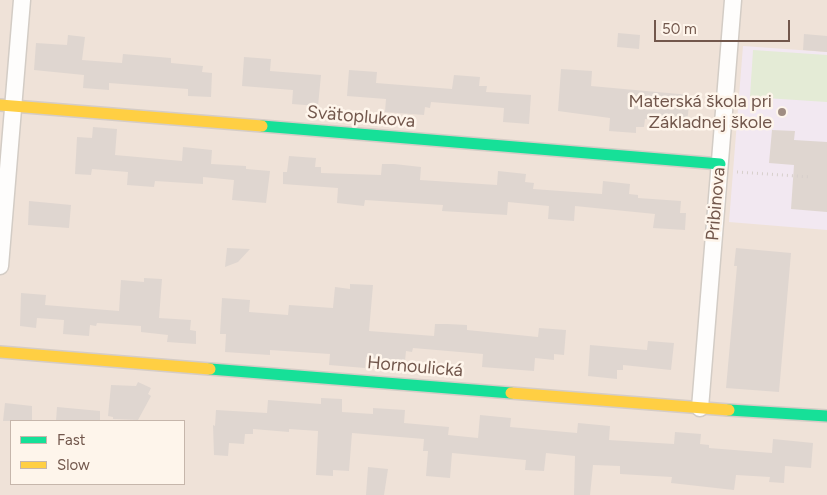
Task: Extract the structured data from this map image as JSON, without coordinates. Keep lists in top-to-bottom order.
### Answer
{
  "streets": {
    "street": ["Svätoplukova", "Pribinova", "Hornoulická"]
  },
  "crossings": [
    ["Svätoplukova", "Pribinova"],
    ["Pribinova", "Hornoulická"]
  ],
  "places": ["Materská škola pri Základnej škole"],
  "legend": ["Fast", "Slow"],
  "scale_bar": "50 m"
}
